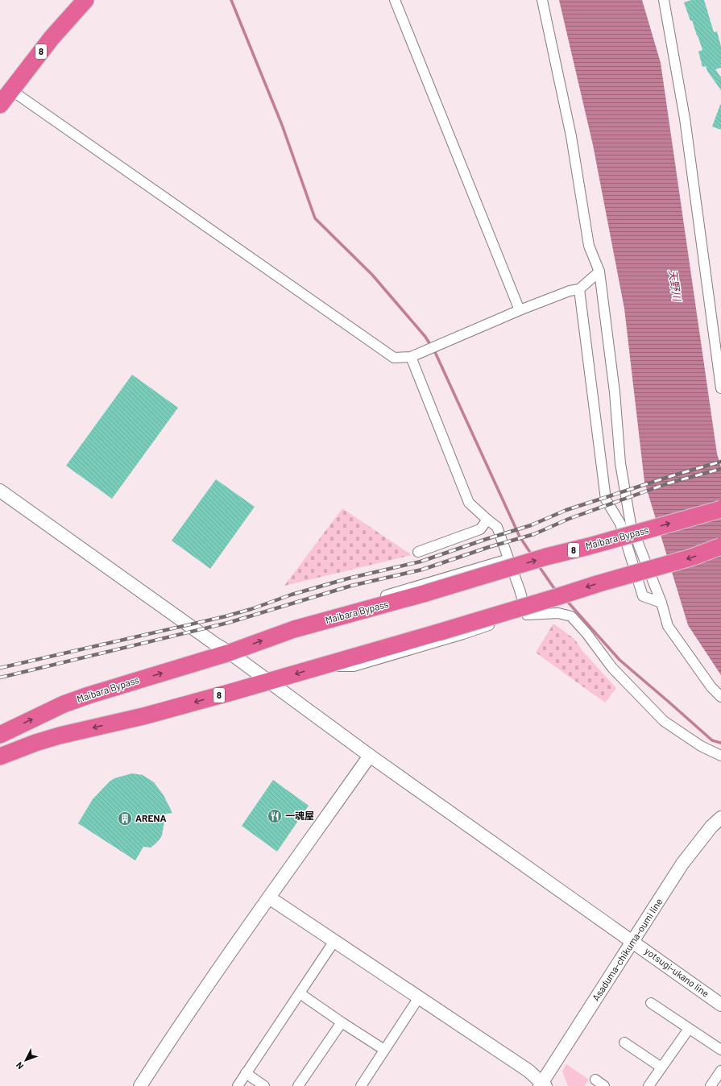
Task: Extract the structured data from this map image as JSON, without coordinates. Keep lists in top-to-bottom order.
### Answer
{
  "streets": {
    "highway": ["8", "Maibara Bypass"],
    "street": ["Asaduma-chikuma-oumi line", "yotsugi-ukano line"]
  },
  "crossings": [
    ["8", "yotsugi-ukano line"],
    ["Maibara Bypass", "yotsugi-ukano line"],
    ["Asaduma-chikuma-oumi line", "yotsugi-ukano line"]
  ],
  "water": ["天野川"],
  "places": {
    "restaurant": ["一魂屋"],
    "building": ["ARENA"]
  },
  "north": "bottom left"
}
